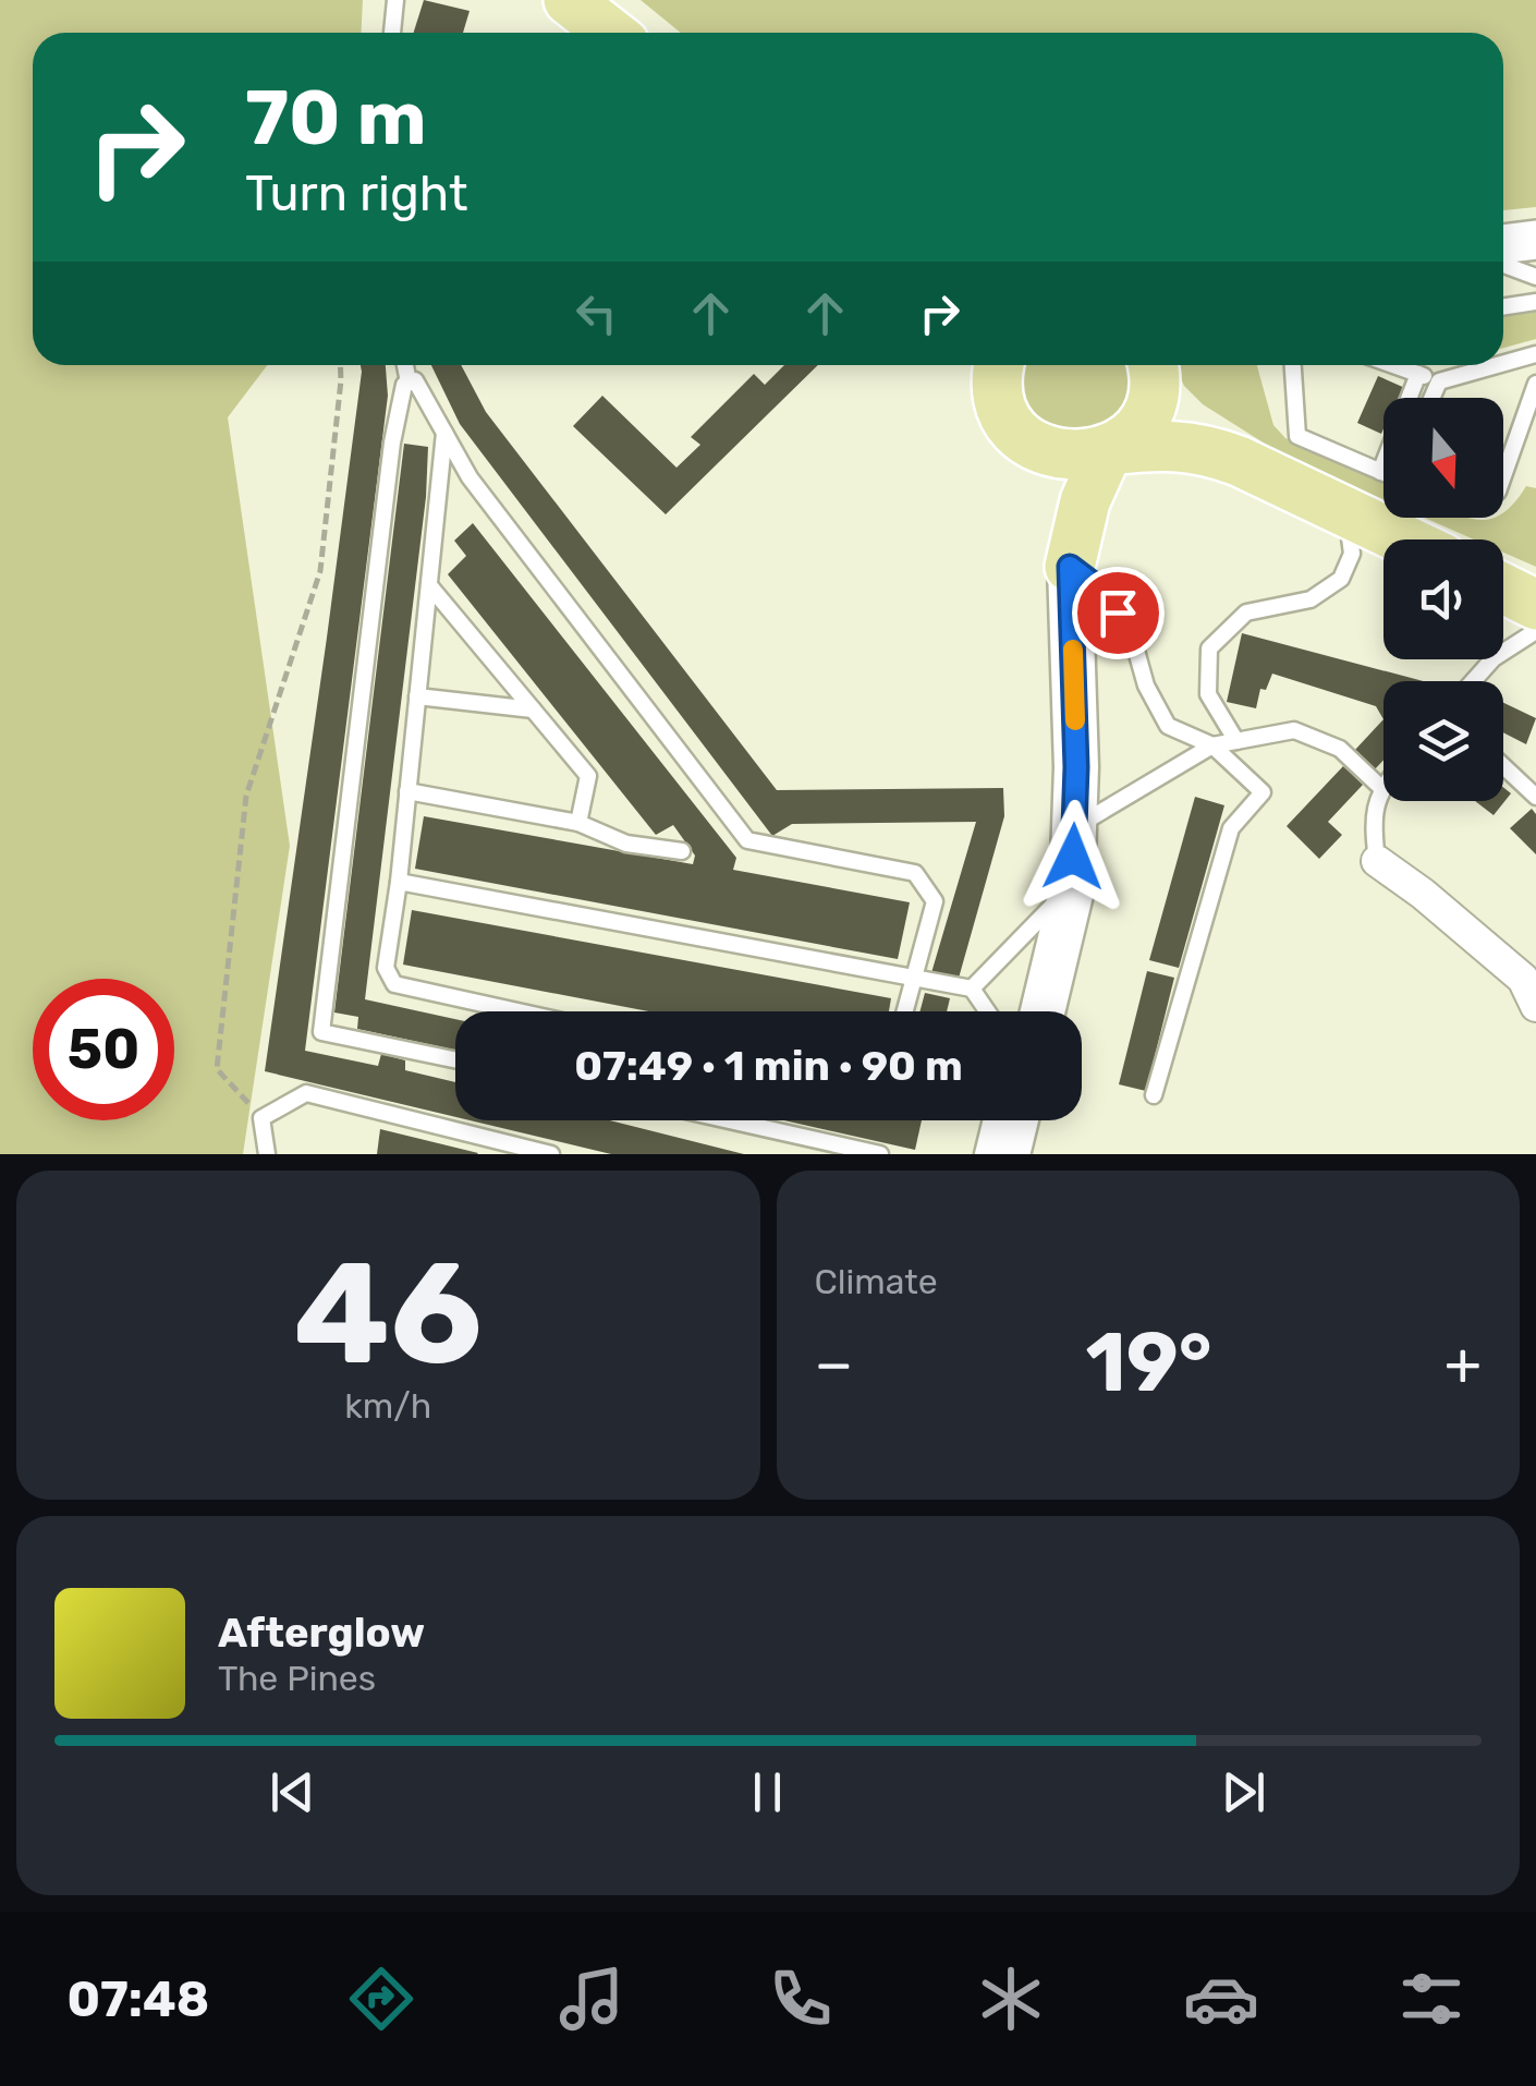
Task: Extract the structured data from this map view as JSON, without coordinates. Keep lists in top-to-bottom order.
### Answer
{
  "north": "bottom",
  "page": {
    "turn": ["70 m", "Turn right"],
    "limit": "50",
    "trip": "07:49 · 1 min · 90 m",
    "tile": [
      ["46", "km/h"],
      "Climate"
    ],
    "heat": ["−", "19°", "+"],
    "song": ["Afterglow", "The Pines"],
    "tabs": "07:48"
  }
}
